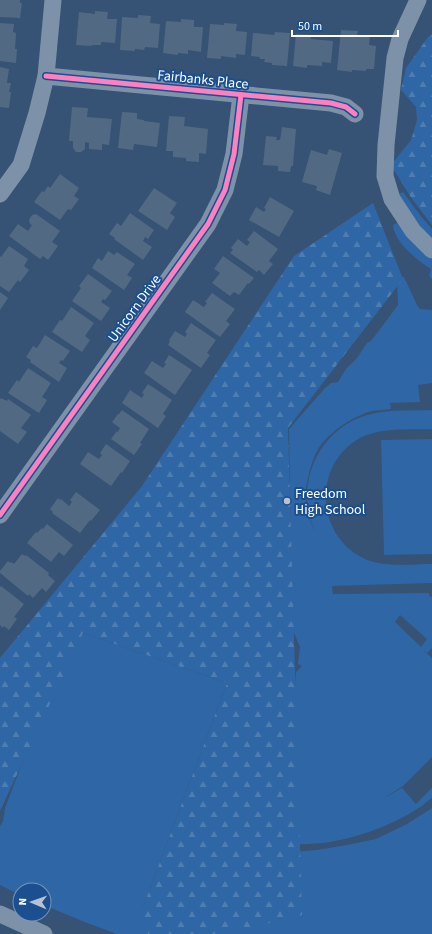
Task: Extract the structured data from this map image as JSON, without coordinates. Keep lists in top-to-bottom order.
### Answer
{
  "streets": {
    "street": ["Fairbanks Place", "Unicorn Drive"]
  },
  "crossings": [
    ["Fairbanks Place", "Unicorn Drive"]
  ],
  "places": ["Freedom High School"],
  "scale_bar": "50 m",
  "north": "left"
}
